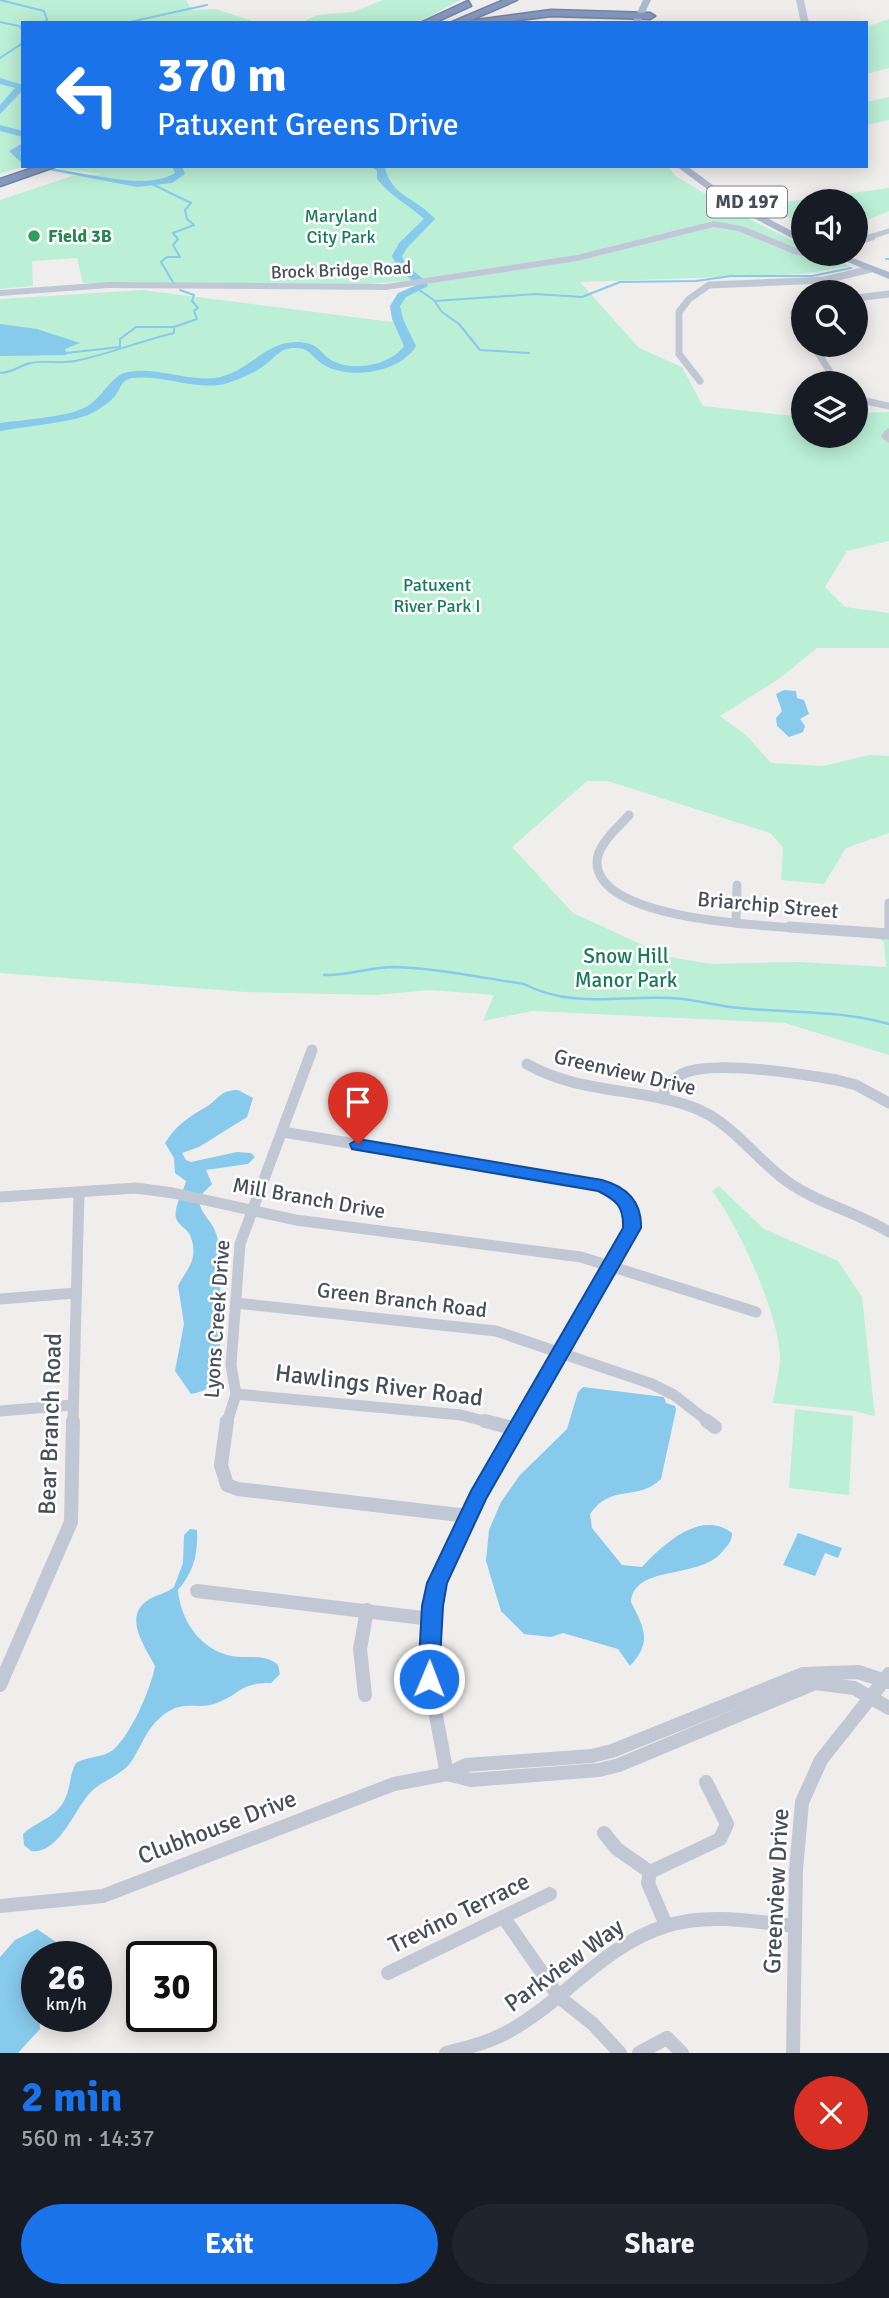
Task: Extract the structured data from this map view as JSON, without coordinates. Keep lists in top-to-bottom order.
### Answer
{
  "streets": {
    "main road": ["MD 197"],
    "street": [
      "Brock Bridge Road",
      "Briarchip Street",
      "Greenview Drive",
      "Mill Branch Drive",
      "Green Branch Road",
      "Lyons Creek Drive",
      "Hawlings River Road",
      "Bear Branch Road",
      "Clubhouse Drive",
      "Trevino Terrace",
      "Parkview Way"
    ]
  },
  "crossings": [
    ["Greenview Drive", "Clubhouse Drive"],
    ["Greenview Drive", "Parkview Way"],
    ["Mill Branch Drive", "Lyons Creek Drive"],
    ["Mill Branch Drive", "Bear Branch Road"],
    ["Green Branch Road", "Lyons Creek Drive"],
    ["Lyons Creek Drive", "Hawlings River Road"]
  ],
  "parks": ["Maryland City Park", "Patuxent River Park I", "Snow Hill Manor Park"],
  "places": ["Field 3B"],
  "page": {
    "turn": ["370 m", "Patuxent Greens Drive"],
    "speed": "26 km/h",
    "limit": "30",
    "heading": ["2 min", "560 m · 14:37"],
    "buttons": ["Exit", "Share"]
  }
}
